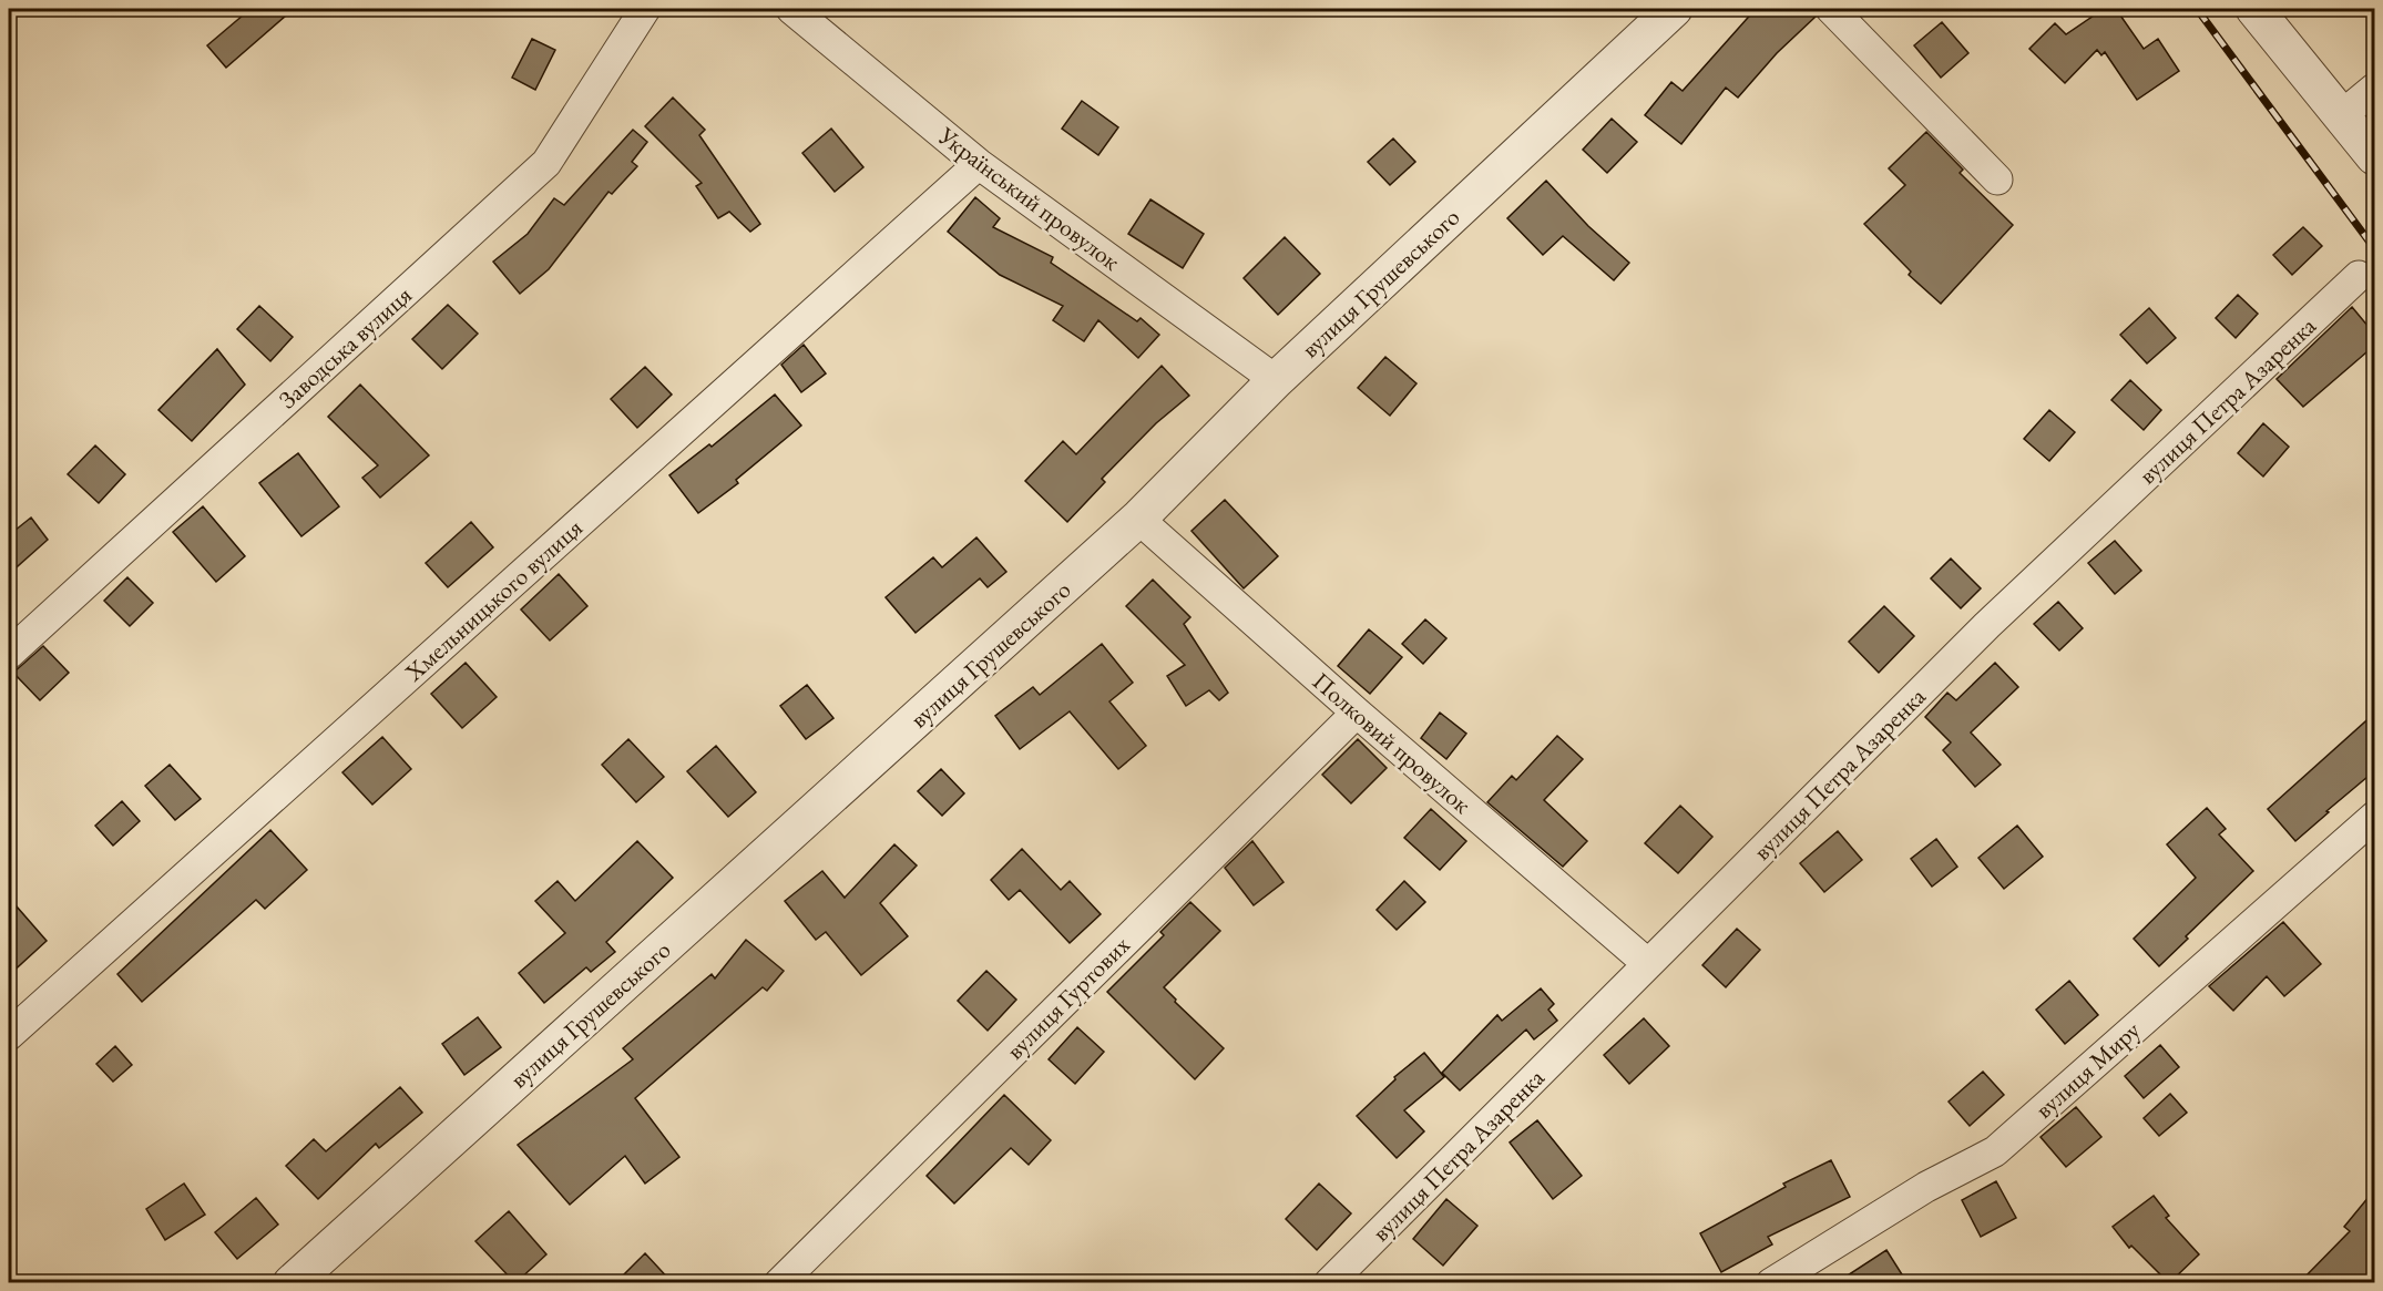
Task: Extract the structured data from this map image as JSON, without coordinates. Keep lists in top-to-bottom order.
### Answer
{
  "streets": {
    "street": [
      "Український провулок",
      "вулиця Грушевського",
      "Заводська вулиця",
      "вулиця Петра Азаренка",
      "Хмельницького вулиця",
      "Полковий провулок",
      "вулиця Гуртових",
      "вулиця Миру"
    ]
  },
  "crossings": [
    ["Український провулок", "вулиця Грушевського"],
    ["Український провулок", "Хмельницького вулиця"],
    ["вулиця Грушевського", "Полковий провулок"],
    ["вулиця Петра Азаренка", "Полковий провулок"],
    ["Полковий провулок", "вулиця Гуртових"]
  ]
}
